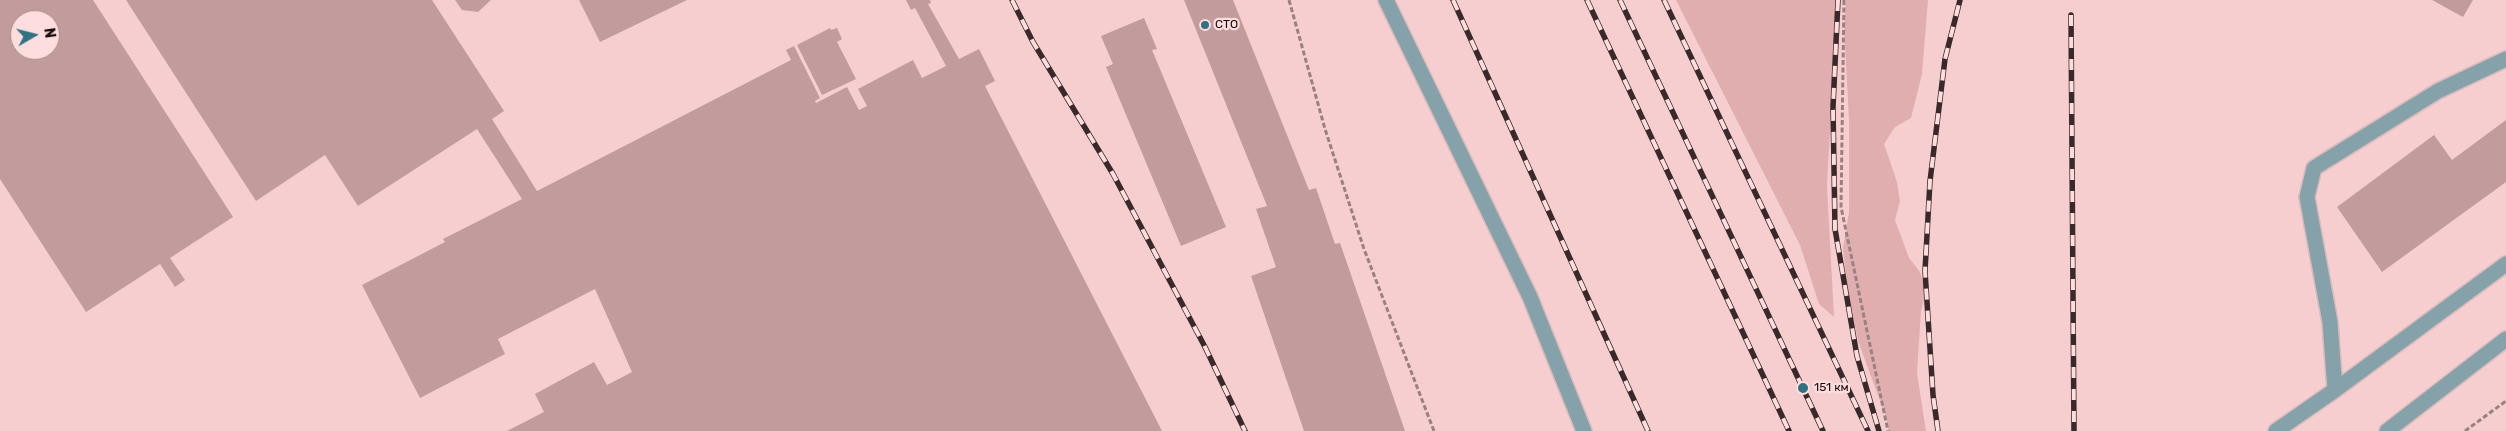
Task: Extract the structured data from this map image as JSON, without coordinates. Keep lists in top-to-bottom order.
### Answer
{
  "places": ["СТО", "151 км"],
  "north": "right"
}
